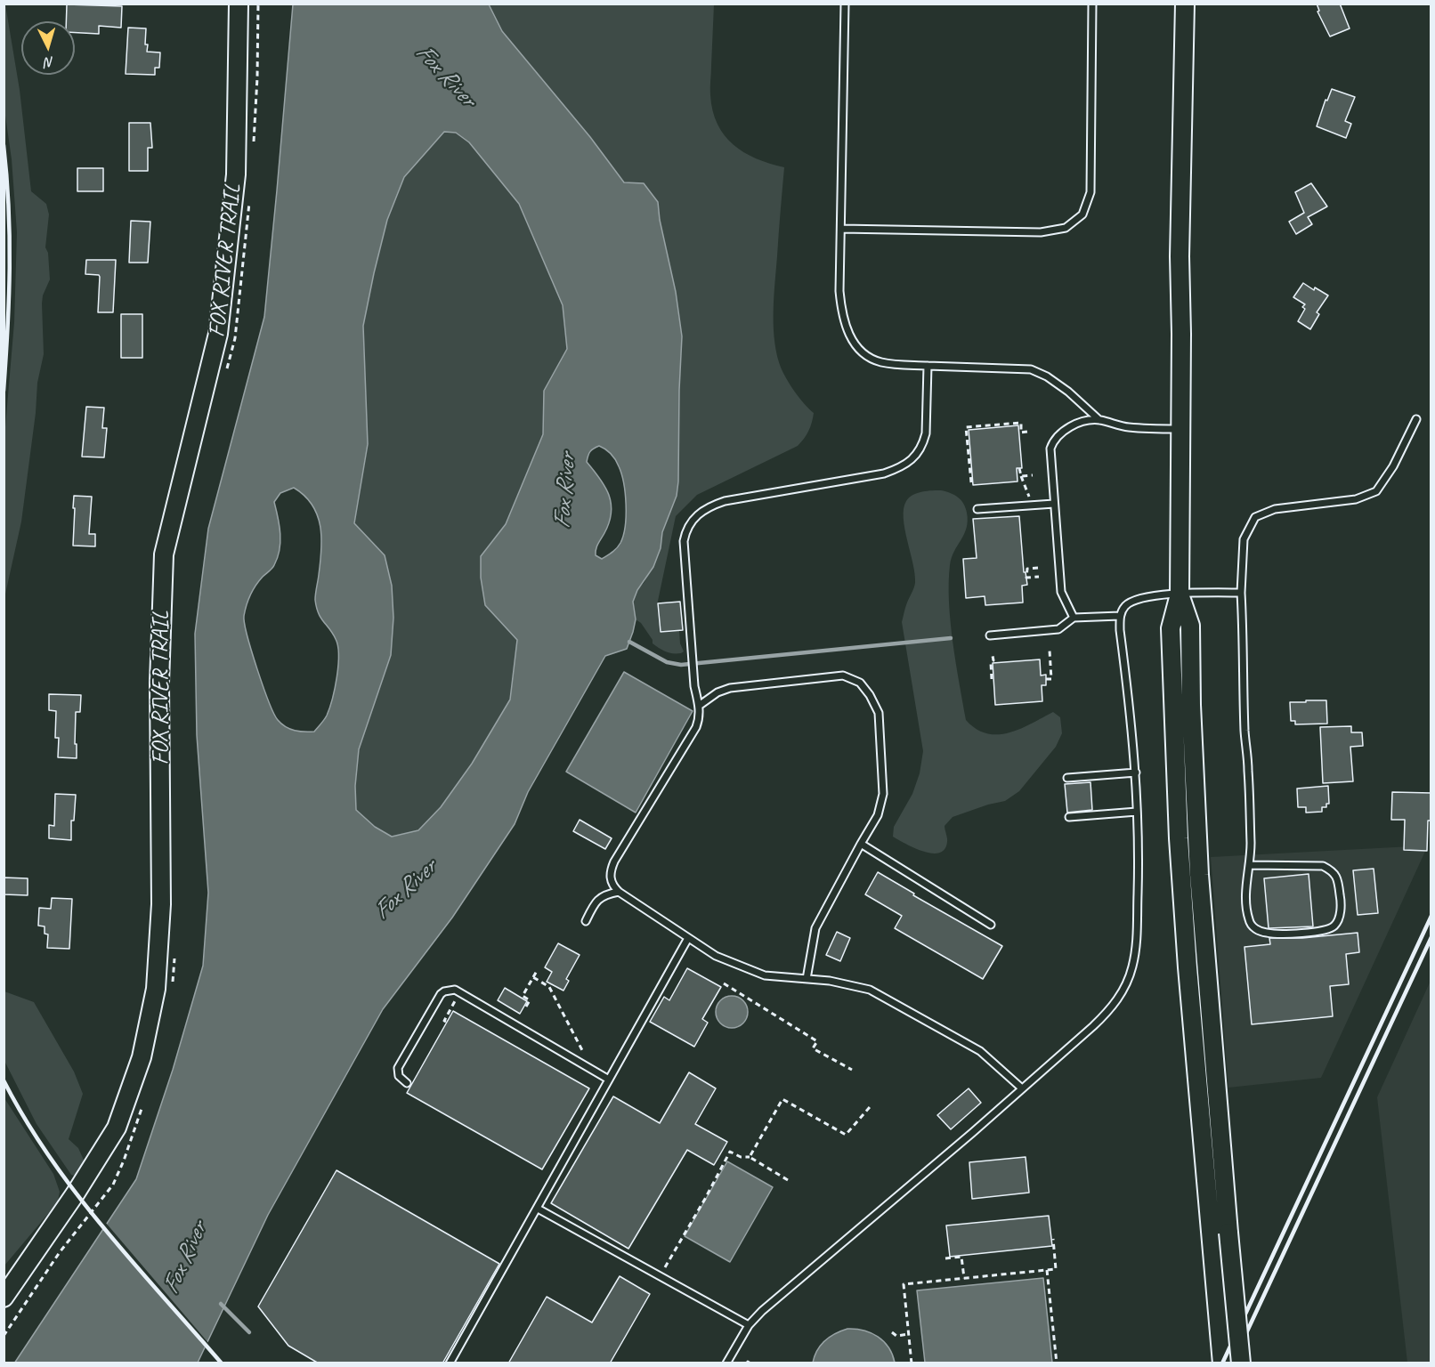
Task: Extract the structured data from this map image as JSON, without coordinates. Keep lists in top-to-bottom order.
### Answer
{
  "streets": {
    "path": ["FOX RIVER TRAIL"]
  },
  "water": ["Fox River"],
  "north": "bottom"
}
